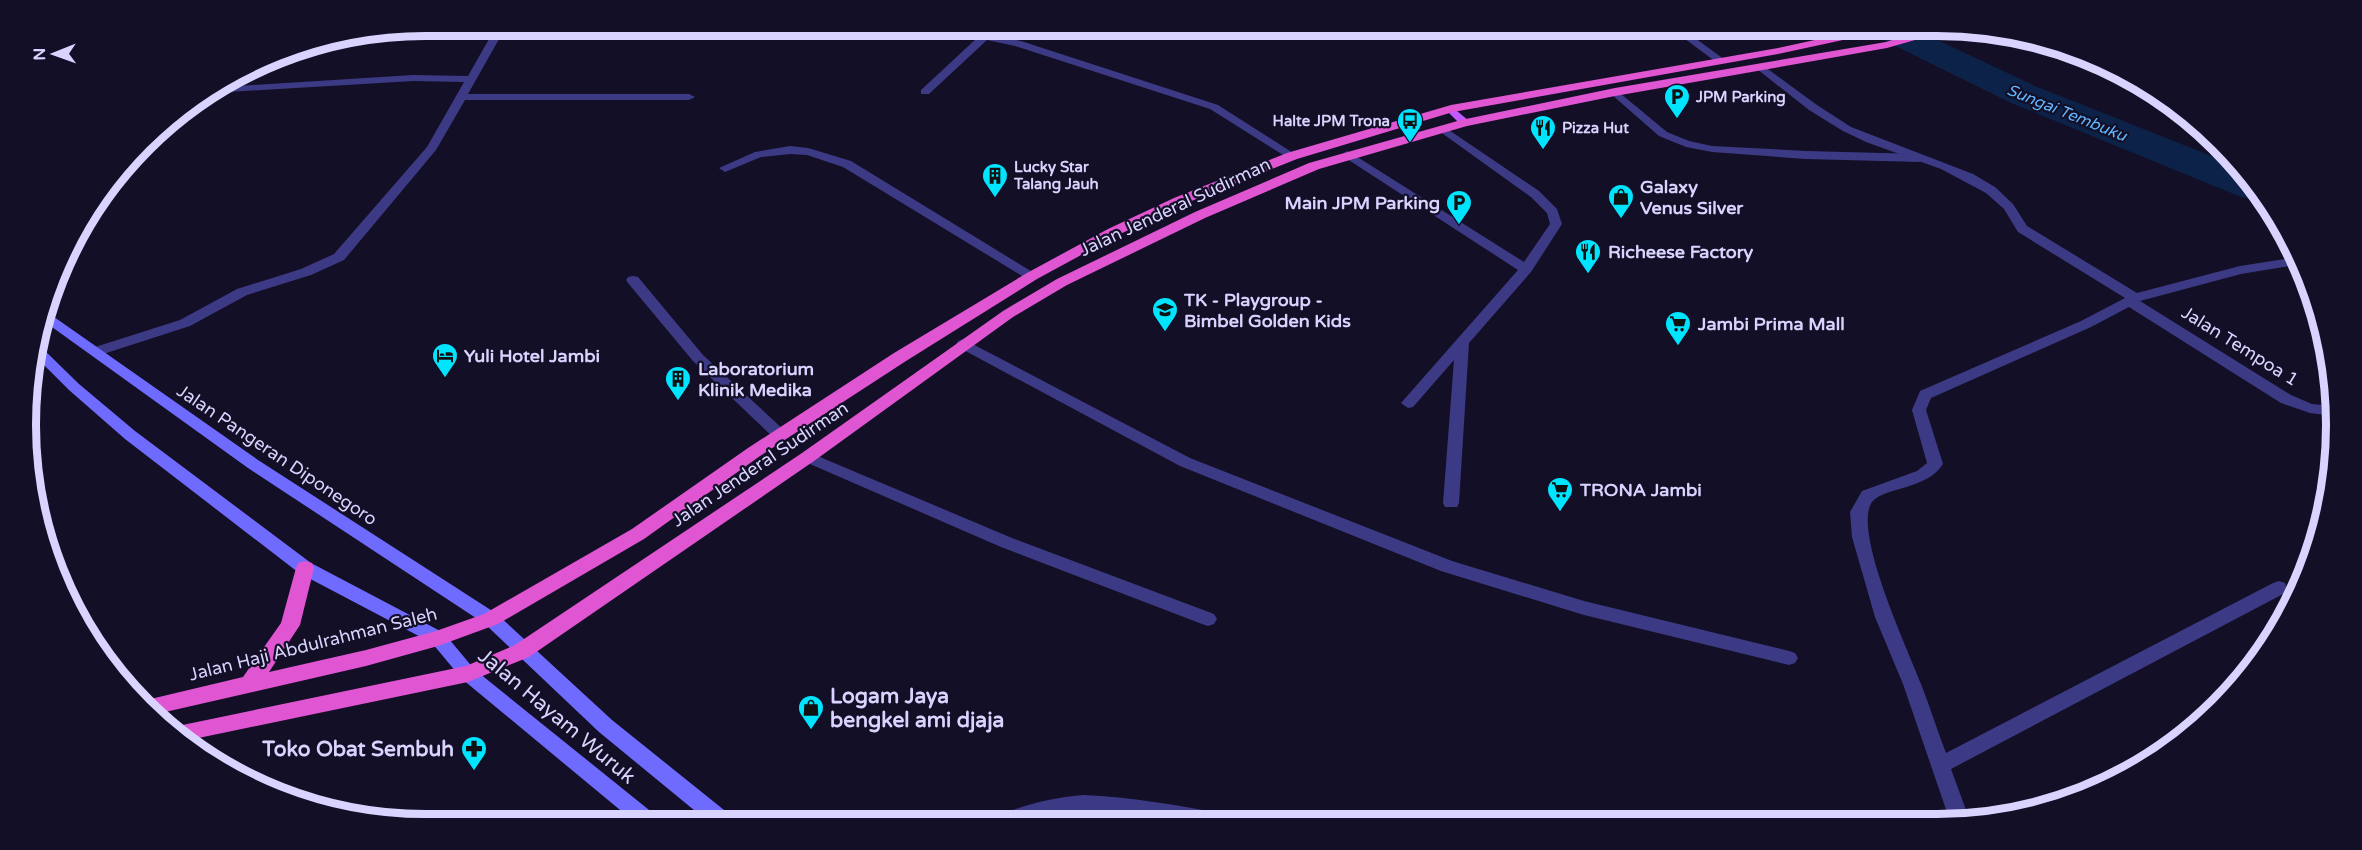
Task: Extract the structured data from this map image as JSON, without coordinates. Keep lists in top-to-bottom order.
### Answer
{
  "streets": {
    "highway": ["Jalan Jenderal Sudirman", "Jalan Haji Abdulrahman Saleh"],
    "main road": ["Jalan Pangeran Diponegoro", "Jalan Hayam Wuruk"],
    "street": ["Jalan Tempoa 1"]
  },
  "crossings": [
    ["Jalan Jenderal Sudirman", "Jalan Tempoa 1"],
    ["Jalan Jenderal Sudirman", "Jalan Pangeran Diponegoro"],
    ["Jalan Jenderal Sudirman", "Jalan Haji Abdulrahman Saleh"],
    ["Jalan Jenderal Sudirman", "Jalan Hayam Wuruk"],
    ["Jalan Pangeran Diponegoro", "Jalan Haji Abdulrahman Saleh"],
    ["Jalan Pangeran Diponegoro", "Jalan Hayam Wuruk"],
    ["Jalan Haji Abdulrahman Saleh", "Jalan Hayam Wuruk"]
  ],
  "water": ["Sungai Tembuku"],
  "places": {
    "parking": ["JPM Parking", "Main JPM Parking"],
    "bus stop": ["Halte JPM Trona"],
    "restaurant": ["Pizza Hut", "Richeese Factory"],
    "building": ["Lucky Star Talang Jauh", "Laboratorium Klinik Medika"],
    "shop": ["Galaxy Venus Silver", "Logam Jaya bengkel ami djaja"],
    "school or university": ["TK - Playgroup - Bimbel Golden Kids"],
    "supermarket": ["Jambi Prima Mall", "TRONA Jambi"],
    "hotel": ["Yuli Hotel Jambi"],
    "pharmacy": ["Toko Obat Sembuh"]
  },
  "north": "left"
}
